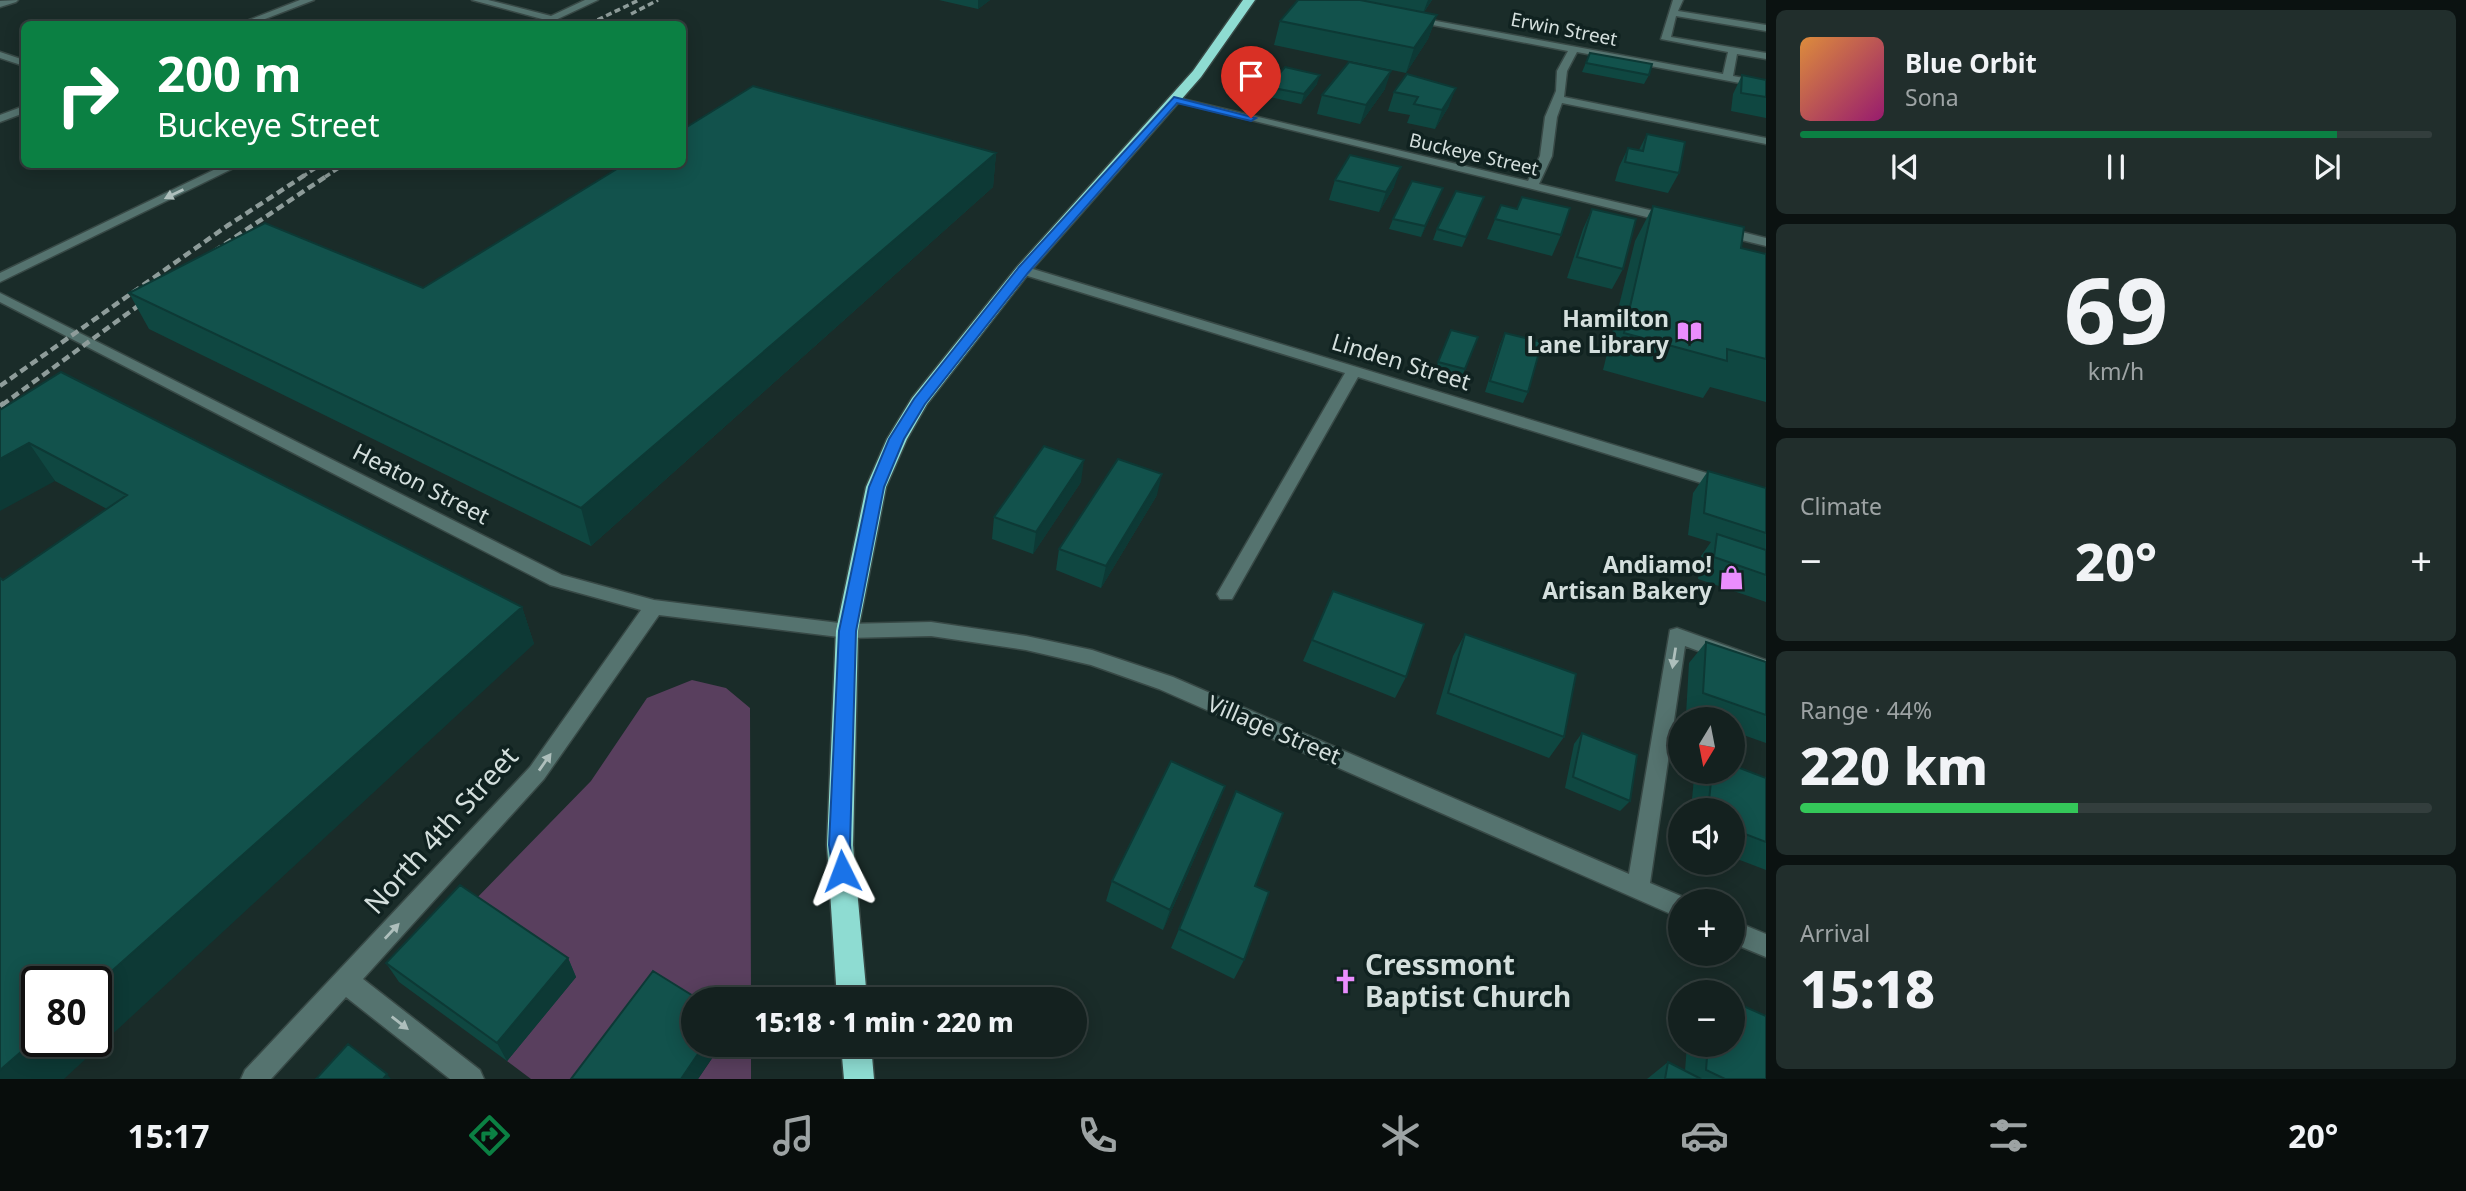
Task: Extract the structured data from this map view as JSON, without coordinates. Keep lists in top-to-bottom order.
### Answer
{
  "streets": {
    "street": [
      "Erwin Street",
      "Buckeye Street",
      "Linden Street",
      "Heaton Street",
      "Village Street",
      "North 4th Street"
    ]
  },
  "crossings": [
    ["Heaton Street", "Village Street"],
    ["Heaton Street", "North 4th Street"]
  ],
  "one_way": ["North 4th Street"],
  "places": {
    "library": ["Hamilton Lane Library"],
    "shop": ["Andiamo! Artisan Bakery"],
    "church": ["Cressmont Baptist Church"]
  },
  "north": "bottom",
  "page": {
    "turn": ["200 m", "Buckeye Street"],
    "song": ["Blue Orbit", "Sona"],
    "tile": [
      ["69", "km/h"],
      "Climate",
      ["Range · 44%", "220 km"],
      ["Arrival", "15:18"]
    ],
    "heat": ["−", "20°", "+"],
    "map_buttons": ["+", "−"],
    "limit": "80",
    "trip": "15:18 · 1 min · 220 m",
    "tabs": ["15:17", "20°"]
  }
}
